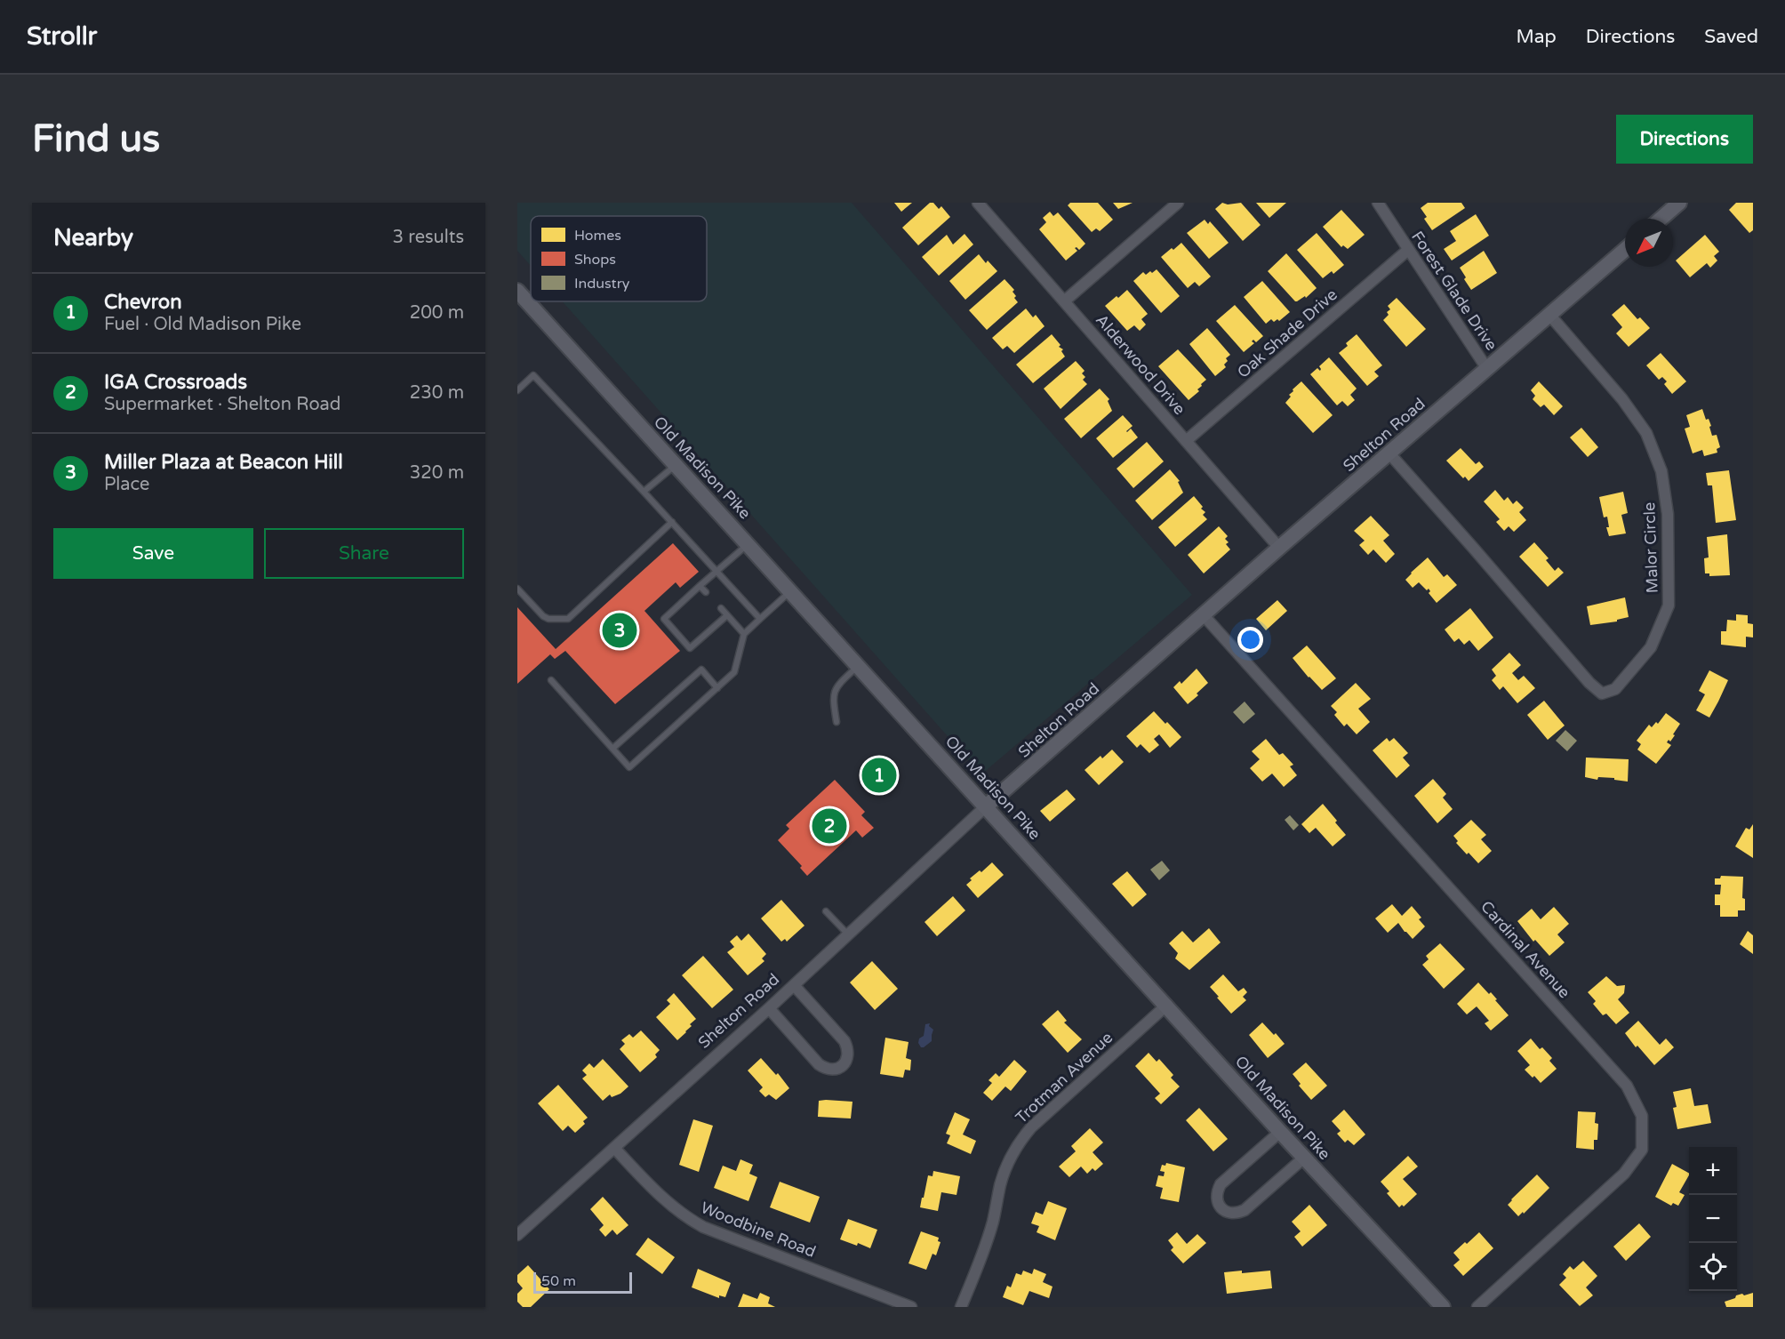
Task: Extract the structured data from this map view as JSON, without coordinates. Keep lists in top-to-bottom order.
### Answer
{
  "streets": {
    "main road": ["Shelton Road", "Old Madison Pike"],
    "street": [
      "Forest Glade Drive",
      "Oak Shade Drive",
      "Alderwood Drive",
      "Malor Circle",
      "Cardinal Avenue",
      "Trotman Avenue",
      "Woodbine Road"
    ]
  },
  "crossings": [
    ["Forest Glade Drive", "Oak Shade Drive"],
    ["Forest Glade Drive", "Shelton Road"],
    ["Oak Shade Drive", "Alderwood Drive"],
    ["Alderwood Drive", "Shelton Road"],
    ["Shelton Road", "Old Madison Pike"],
    ["Shelton Road", "Malor Circle"],
    ["Shelton Road", "Cardinal Avenue"],
    ["Shelton Road", "Woodbine Road"],
    ["Old Madison Pike", "Trotman Avenue"]
  ],
  "legend": ["Homes", "Shops", "Industry"],
  "scale_bar": "50 m",
  "north": "bottom left",
  "page": {
    "header": "Strollr",
    "nav": ["Map", "Directions", "Saved"],
    "buttons": [
      "Directions",
      ["Save", "Share"]
    ],
    "title": "Find us",
    "heading": ["Nearby", "3 results"],
    "list": [
      {
        "mark": "1",
        "name": "Chevron",
        "note": "Fuel · Old Madison Pike",
        "value": "200 m"
      },
      {
        "mark": "2",
        "name": "IGA Crossroads",
        "note": "Supermarket · Shelton Road",
        "value": "230 m"
      },
      {
        "mark": "3",
        "name": "Miller Plaza at Beacon Hill",
        "note": "Place",
        "value": "320 m"
      }
    ],
    "pins": ["3", "1", "2"],
    "map_buttons": ["+", "−"],
    "scale": "50 m"
  }
}
